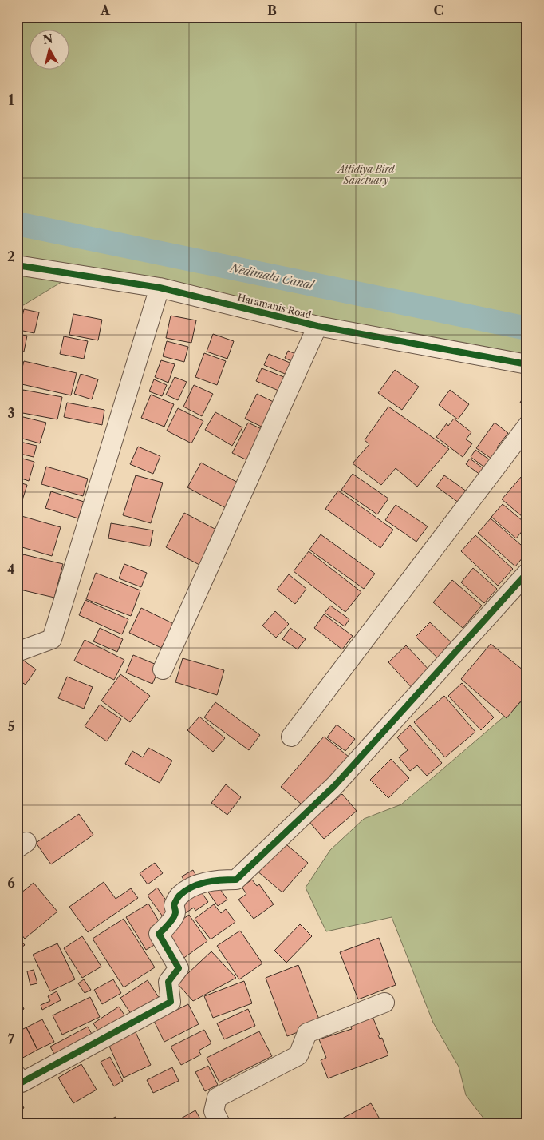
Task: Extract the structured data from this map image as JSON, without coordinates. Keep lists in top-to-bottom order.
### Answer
{
  "streets": {
    "street": ["Haramanis Road"]
  },
  "water": ["Nedimala Canal"],
  "parks": ["Attidiya Bird Sanctuary"],
  "north": "top",
  "grid": {
    "columns": ["A", "B", "C"],
    "rows": [
      "1",
      "2",
      "3",
      "4",
      "5",
      "6",
      "7"
    ]
  }
}
